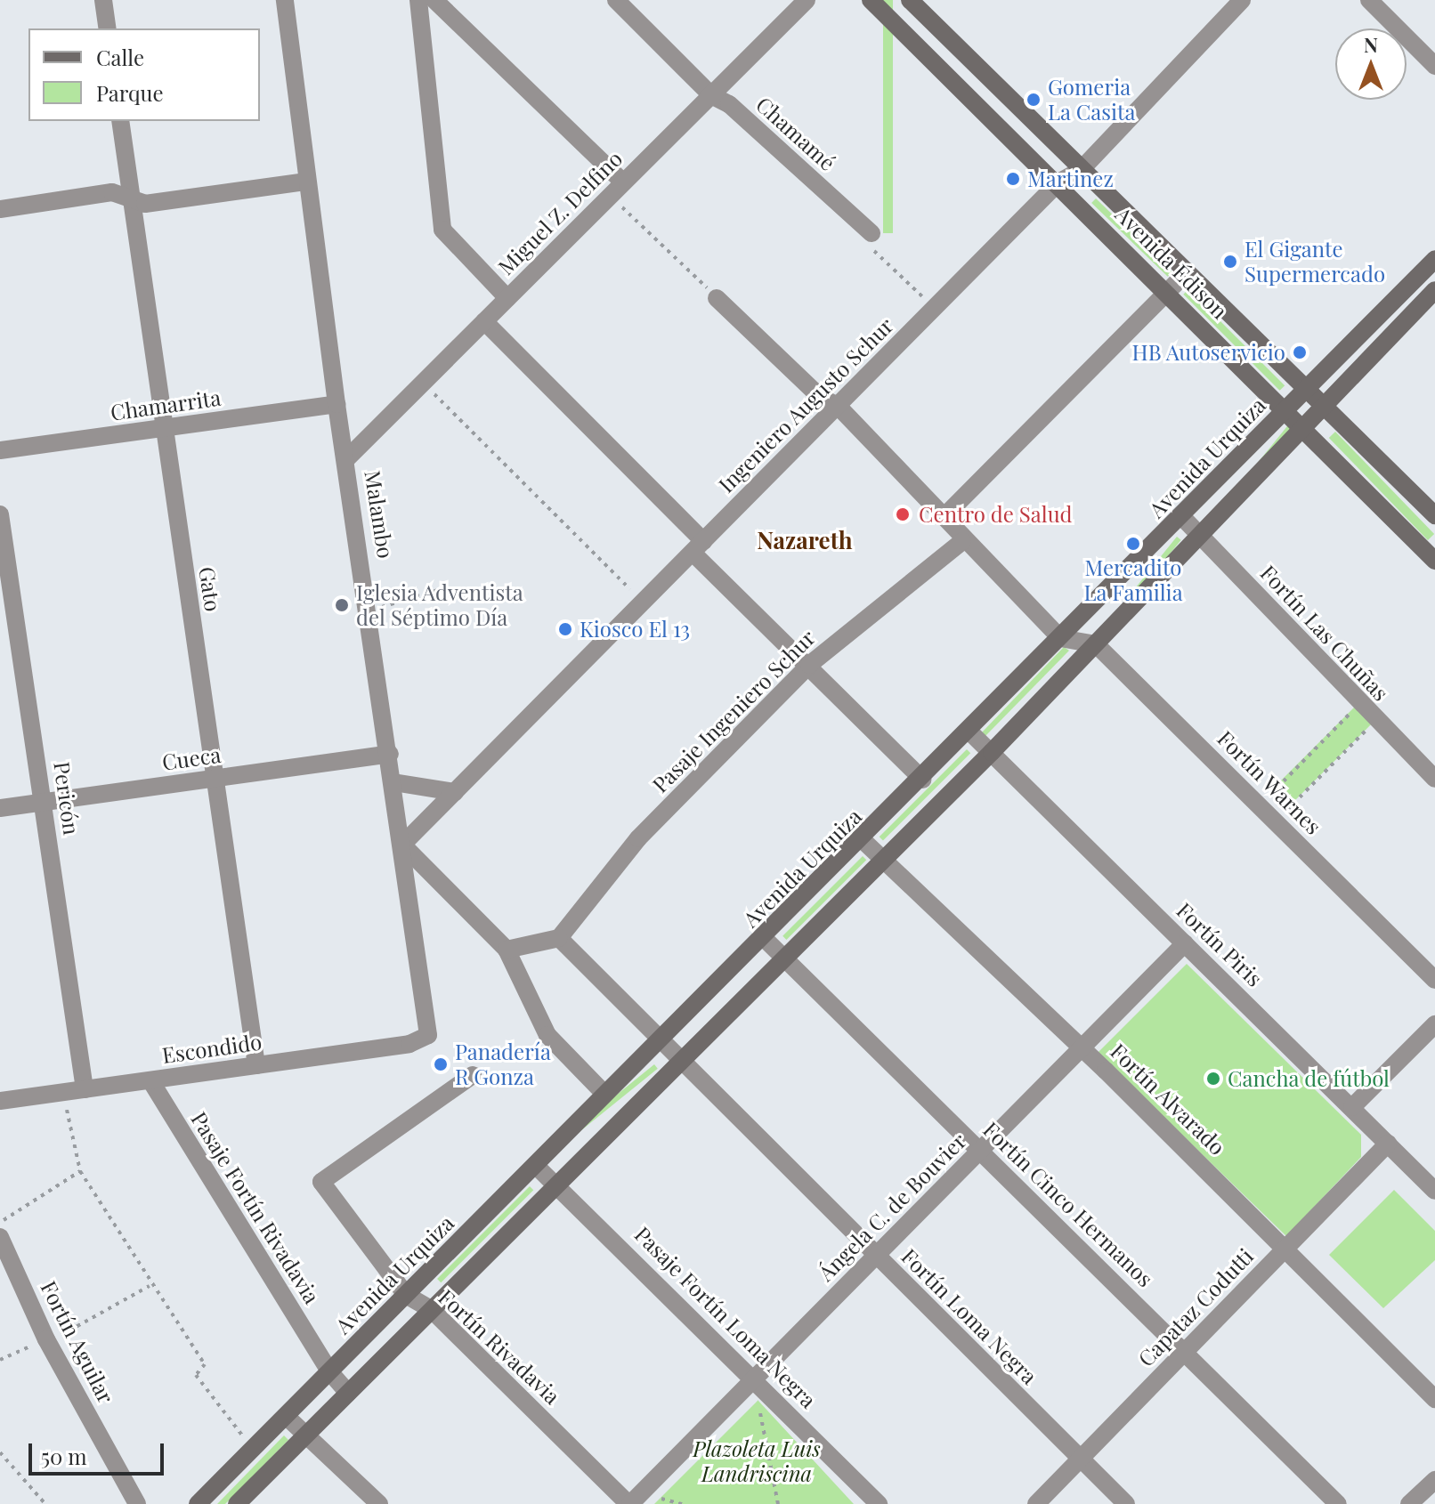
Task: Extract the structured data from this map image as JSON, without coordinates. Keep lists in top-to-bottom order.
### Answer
{
  "streets": {
    "main road": ["Avenida Édison", "Avenida Urquiza"],
    "street": [
      "Chamamé",
      "Miguel Z. Delfino",
      "Chamarrita",
      "Ingeniero Augusto Schur",
      "Malambo",
      "Gato",
      "Fortín Las Chuñas",
      "Pasaje Ingeniero Schur",
      "Cueca",
      "Fortín Warnes",
      "Pericón",
      "Fortín Piris",
      "Escondido",
      "Fortín Alvarado",
      "Fortín Cinco Hermanos",
      "Ángela C. de Bouvier",
      "Pasaje Fortín Rivadavia",
      "Capataz Codutti",
      "Fortín Loma Negra",
      "Pasaje Fortín Loma Negra",
      "Fortín Aguilar",
      "Fortín Rivadavia"
    ]
  },
  "crossings": [
    ["Chamamé", "Miguel Z. Delfino"],
    ["Miguel Z. Delfino", "Malambo"],
    ["Avenida Édison", "Ingeniero Augusto Schur"],
    ["Avenida Édison", "Avenida Urquiza"],
    ["Chamarrita", "Malambo"],
    ["Chamarrita", "Gato"],
    ["Ingeniero Augusto Schur", "Malambo"],
    ["Avenida Urquiza", "Fortín Las Chuñas"],
    ["Avenida Urquiza", "Fortín Piris"],
    ["Avenida Urquiza", "Fortín Alvarado"],
    ["Avenida Urquiza", "Fortín Cinco Hermanos"],
    ["Avenida Urquiza", "Pasaje Fortín Rivadavia"],
    ["Avenida Urquiza", "Fortín Loma Negra"],
    ["Avenida Urquiza", "Pasaje Fortín Loma Negra"],
    ["Avenida Urquiza", "Fortín Rivadavia"],
    ["Malambo", "Cueca"],
    ["Malambo", "Escondido"],
    ["Gato", "Cueca"],
    ["Gato", "Escondido"],
    ["Pasaje Ingeniero Schur", "Fortín Loma Negra"],
    ["Cueca", "Pericón"],
    ["Pericón", "Escondido"],
    ["Fortín Piris", "Ángela C. de Bouvier"],
    ["Fortín Piris", "Capataz Codutti"],
    ["Escondido", "Pasaje Fortín Rivadavia"],
    ["Fortín Alvarado", "Ángela C. de Bouvier"],
    ["Fortín Alvarado", "Capataz Codutti"],
    ["Fortín Cinco Hermanos", "Ángela C. de Bouvier"],
    ["Fortín Cinco Hermanos", "Capataz Codutti"],
    ["Ángela C. de Bouvier", "Fortín Loma Negra"],
    ["Ángela C. de Bouvier", "Pasaje Fortín Loma Negra"],
    ["Ángela C. de Bouvier", "Fortín Rivadavia"],
    ["Capataz Codutti", "Fortín Loma Negra"]
  ],
  "districts": ["Nazareth"],
  "parks": ["Plazoleta Luis Landriscina"],
  "places": [
    "Gomeria La Casita",
    "Martinez",
    "El Gigante Supermercado",
    "HB Autoservicio",
    "Centro de Salud",
    "Mercadito La Familia",
    "Iglesia Adventista del Séptimo Día",
    "Kiosco El 13",
    "Panadería R Gonza",
    "Cancha de fútbol"
  ],
  "legend": ["Calle", "Parque"],
  "scale_bar": "50 m",
  "north": "top"
}
